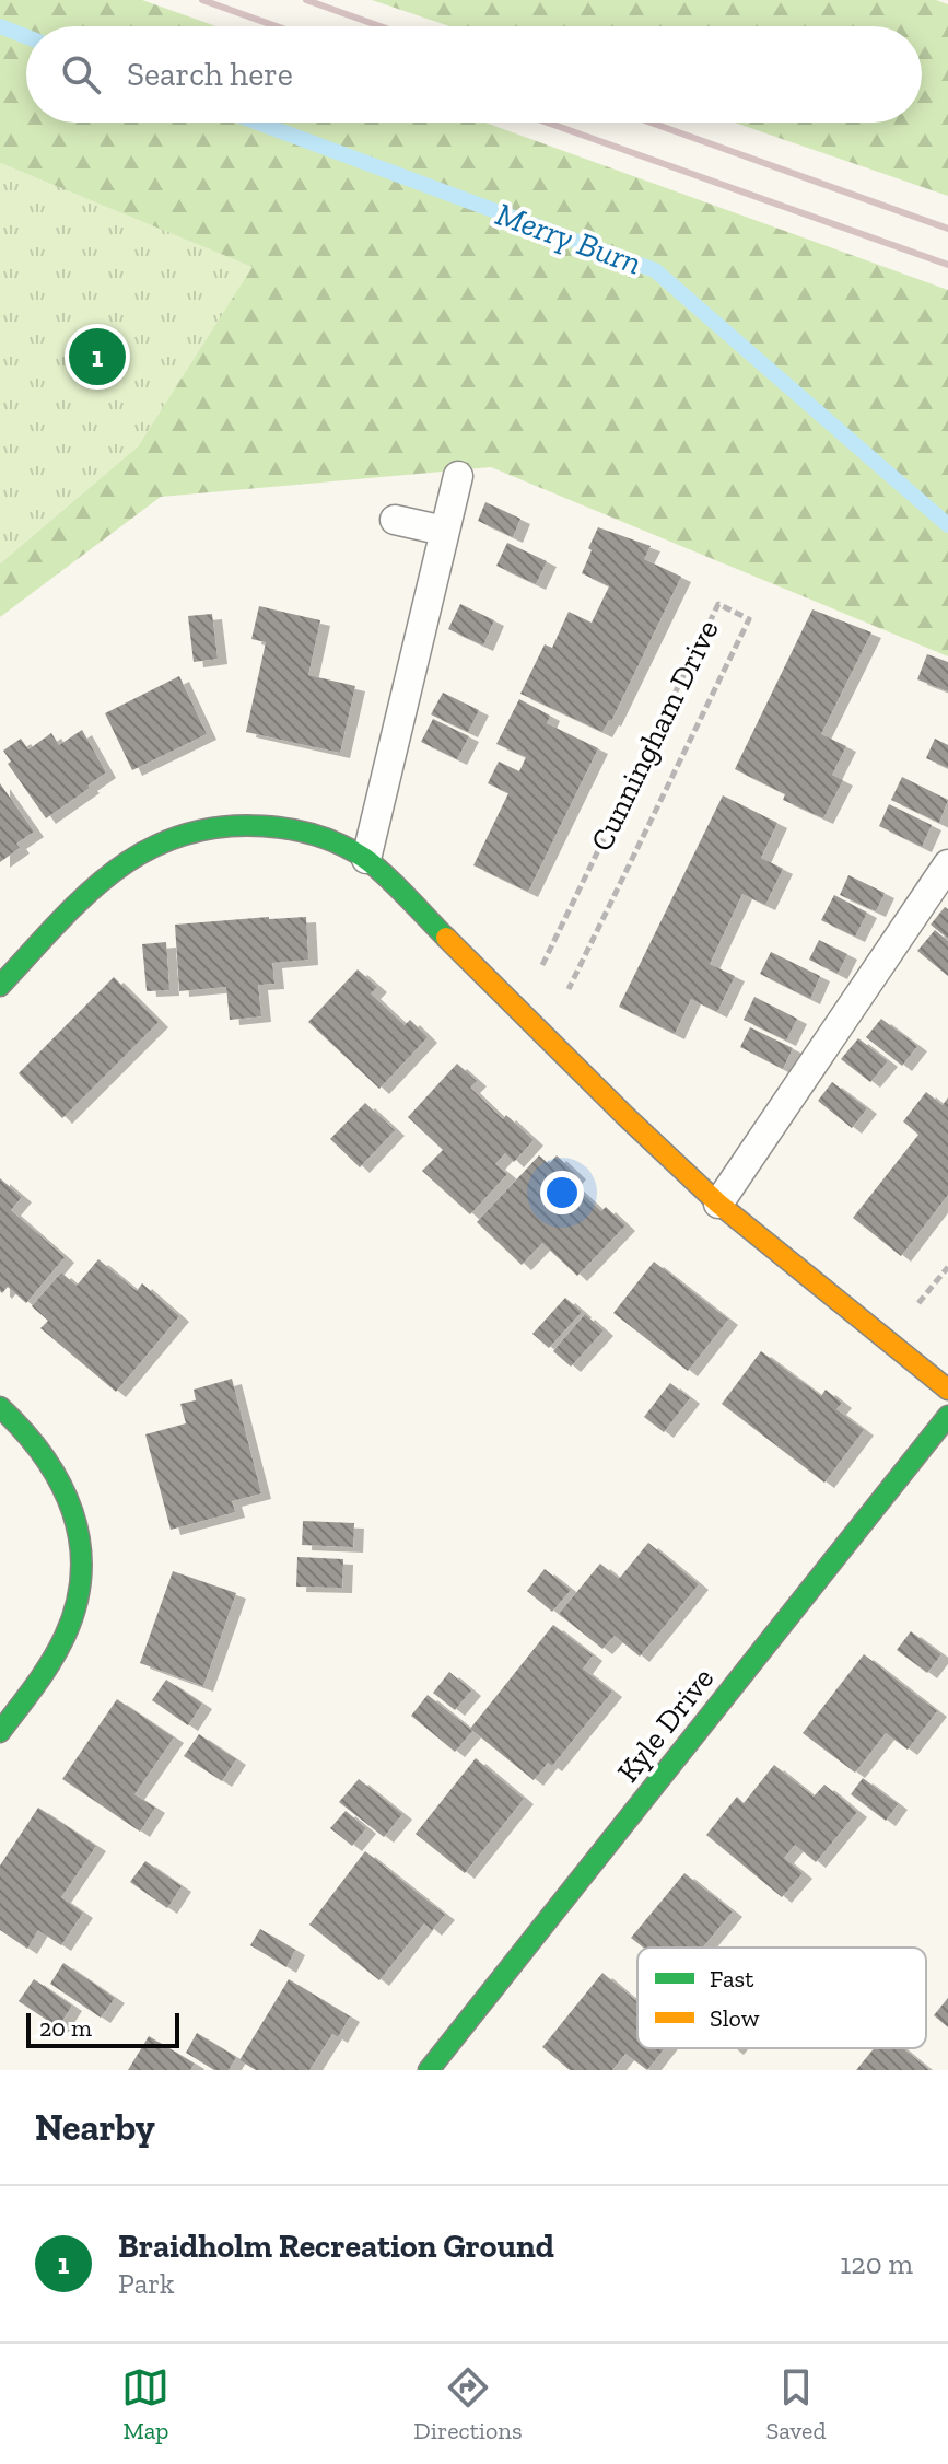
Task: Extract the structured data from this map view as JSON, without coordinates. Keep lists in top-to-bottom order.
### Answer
{
  "streets": {
    "street": ["Kyle Drive"],
    "path": ["Cunningham Drive"]
  },
  "water": ["Merry Burn"],
  "legend": ["Fast", "Slow"],
  "scale_bar": "20 m",
  "page": {
    "search": "Search here",
    "pins": "1",
    "scale": "20 m",
    "heading": "Nearby",
    "list": [
      {
        "mark": "1",
        "name": "Braidholm Recreation Ground",
        "note": "Park",
        "value": "120 m"
      }
    ],
    "nav": ["Map", "Directions", "Saved"]
  }
}
